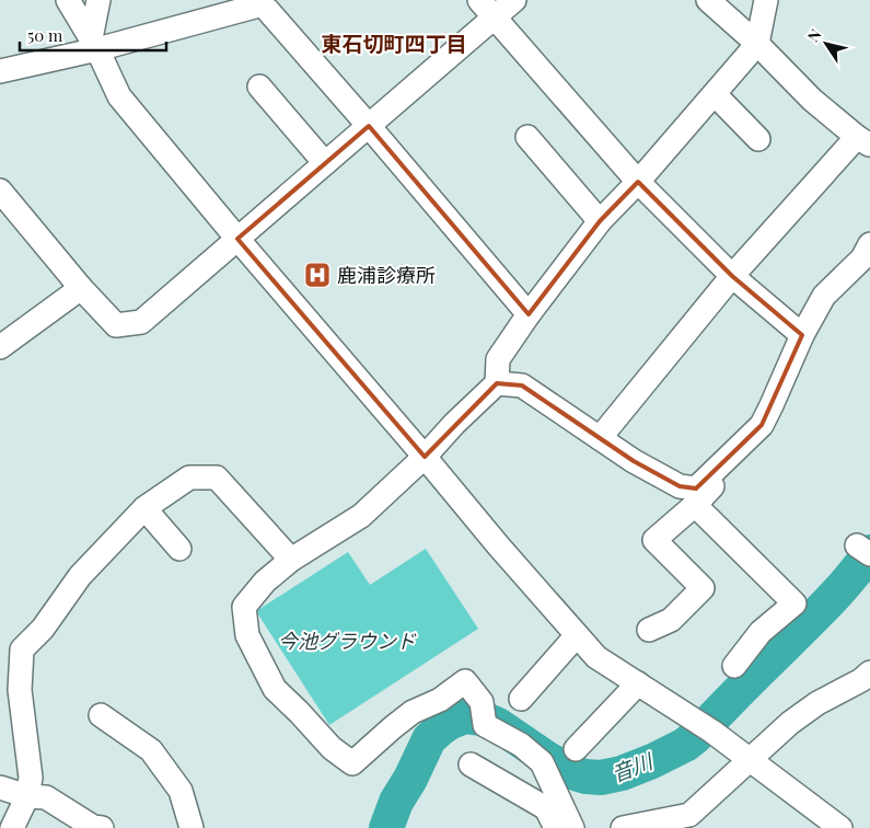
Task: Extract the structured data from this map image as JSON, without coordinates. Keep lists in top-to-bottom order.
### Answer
{
  "districts": ["東石切町四丁目"],
  "water": ["音川"],
  "parks": ["今池グラウンド"],
  "places": {
    "hospital": ["鹿浦診療所"]
  },
  "scale_bar": "50 m",
  "north": "top left"
}
